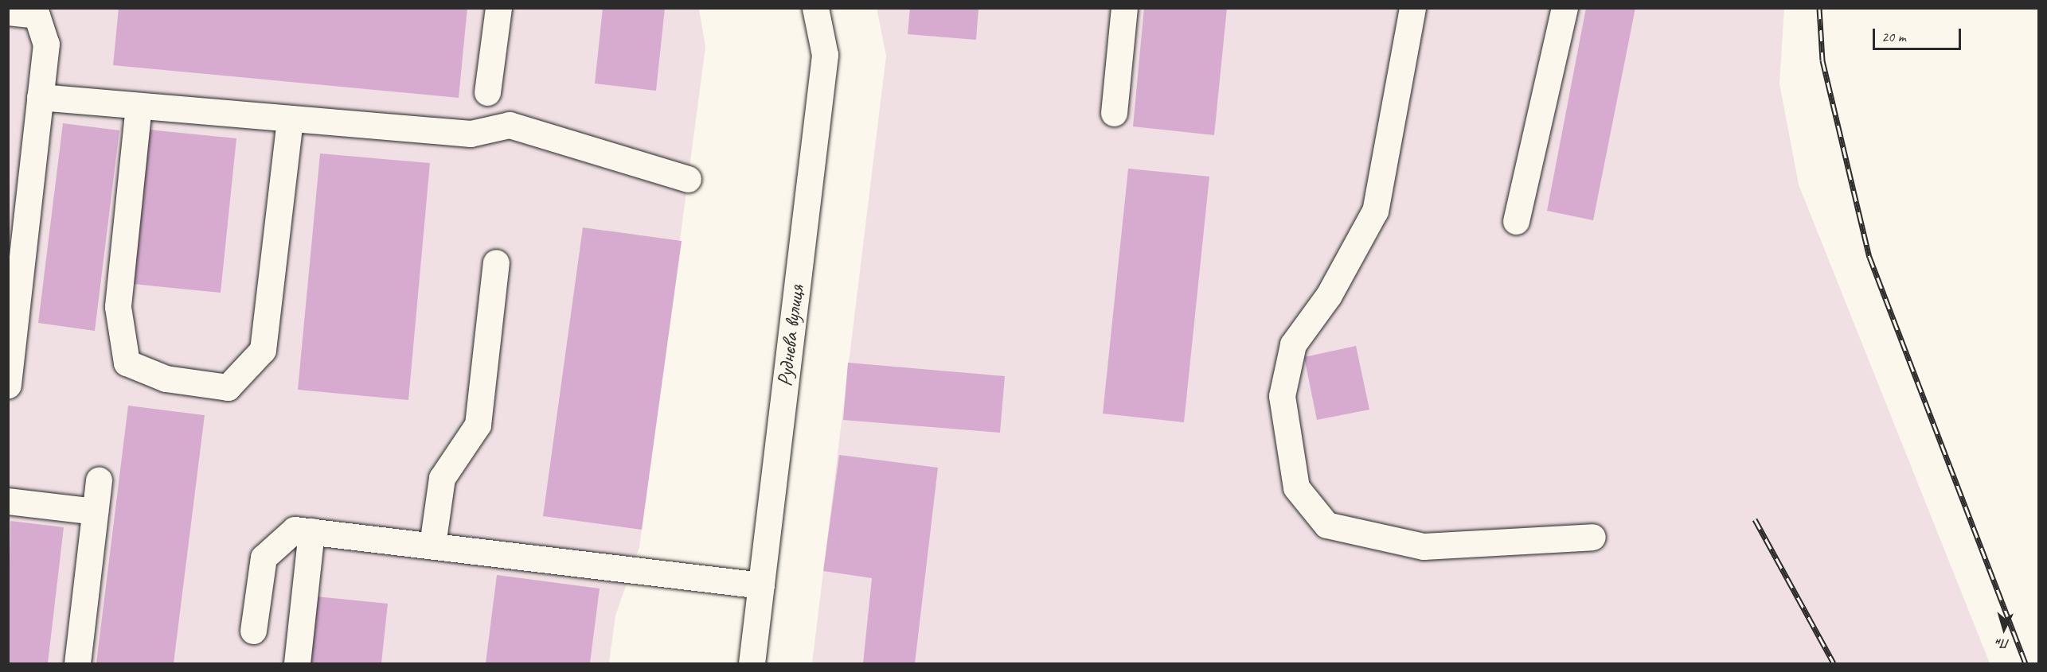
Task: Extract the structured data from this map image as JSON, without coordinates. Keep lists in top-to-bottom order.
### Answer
{
  "streets": {
    "street": ["Руднєва вулиця"]
  },
  "scale_bar": "20 m",
  "north": "bottom"
}
